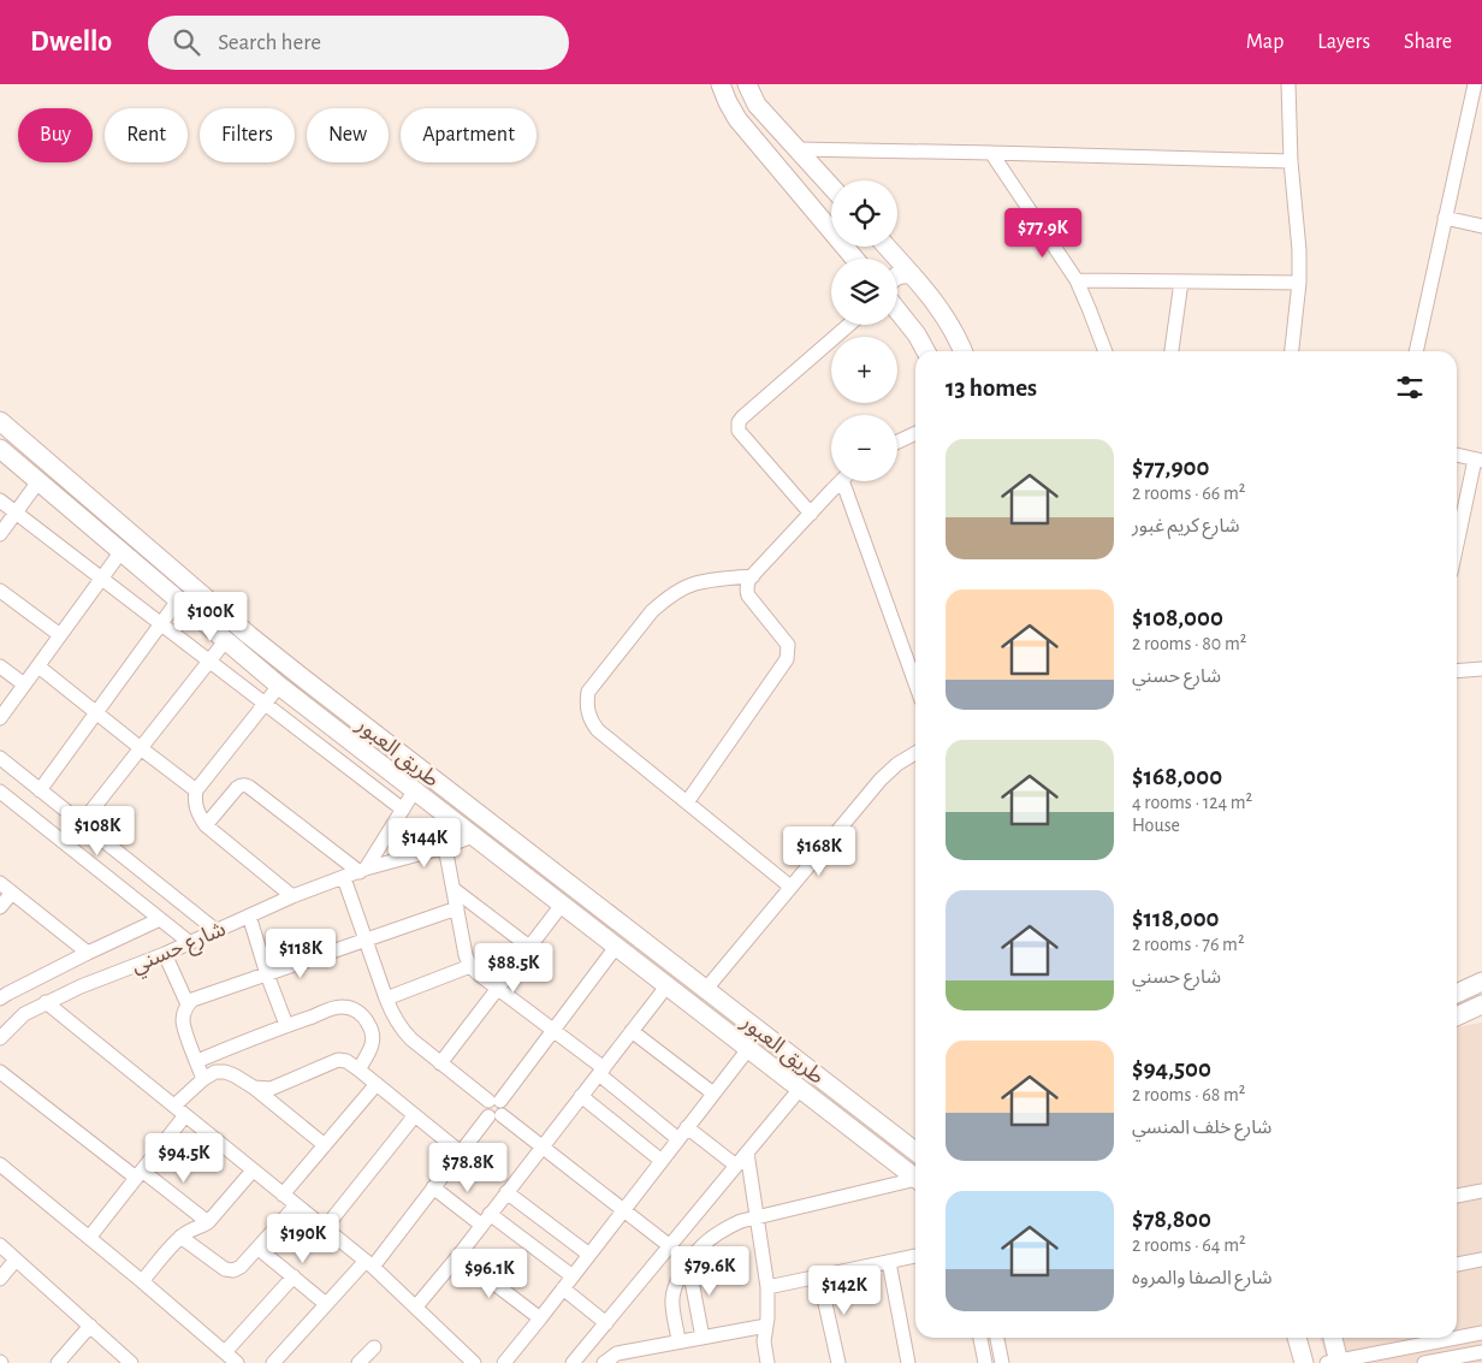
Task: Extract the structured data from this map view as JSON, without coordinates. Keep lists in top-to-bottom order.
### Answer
{
  "streets": {
    "street": ["طريق العبور", "شارع حسني"]
  },
  "crossings": [
    ["طريق العبور", "شارع حسني"]
  ],
  "page": {
    "header": "Dwello",
    "search": "Search here",
    "nav": ["Map", "Layers", "Share"],
    "chip": [
      "Buy",
      "Rent",
      "Filters",
      "New",
      "Apartment"
    ],
    "map_buttons": ["+", "−"],
    "price": [
      "$77.9K",
      "$100K",
      "$108K",
      "$144K",
      "$168K",
      "$118K",
      "$88.5K",
      "$94.5K",
      "$78.8K",
      "$190K",
      "$79.6K",
      "$96.1K",
      "$142K"
    ],
    "heading": "13 homes",
    "list": [
      {
        "name": "$77,900",
        "note": "2 rooms · 66 m² · شارع كريم غبور"
      },
      {
        "name": "$108,000",
        "note": "2 rooms · 80 m² · شارع حسني"
      },
      {
        "name": "$168,000",
        "note": "4 rooms · 124 m² · House"
      },
      {
        "name": "$118,000",
        "note": "2 rooms · 76 m² · شارع حسني"
      },
      {
        "name": "$94,500",
        "note": "2 rooms · 68 m² · شارع خلف المنسي"
      },
      {
        "name": "$78,800",
        "note": "2 rooms · 64 m² · شارع الصفا والمروه"
      }
    ]
  }
}
